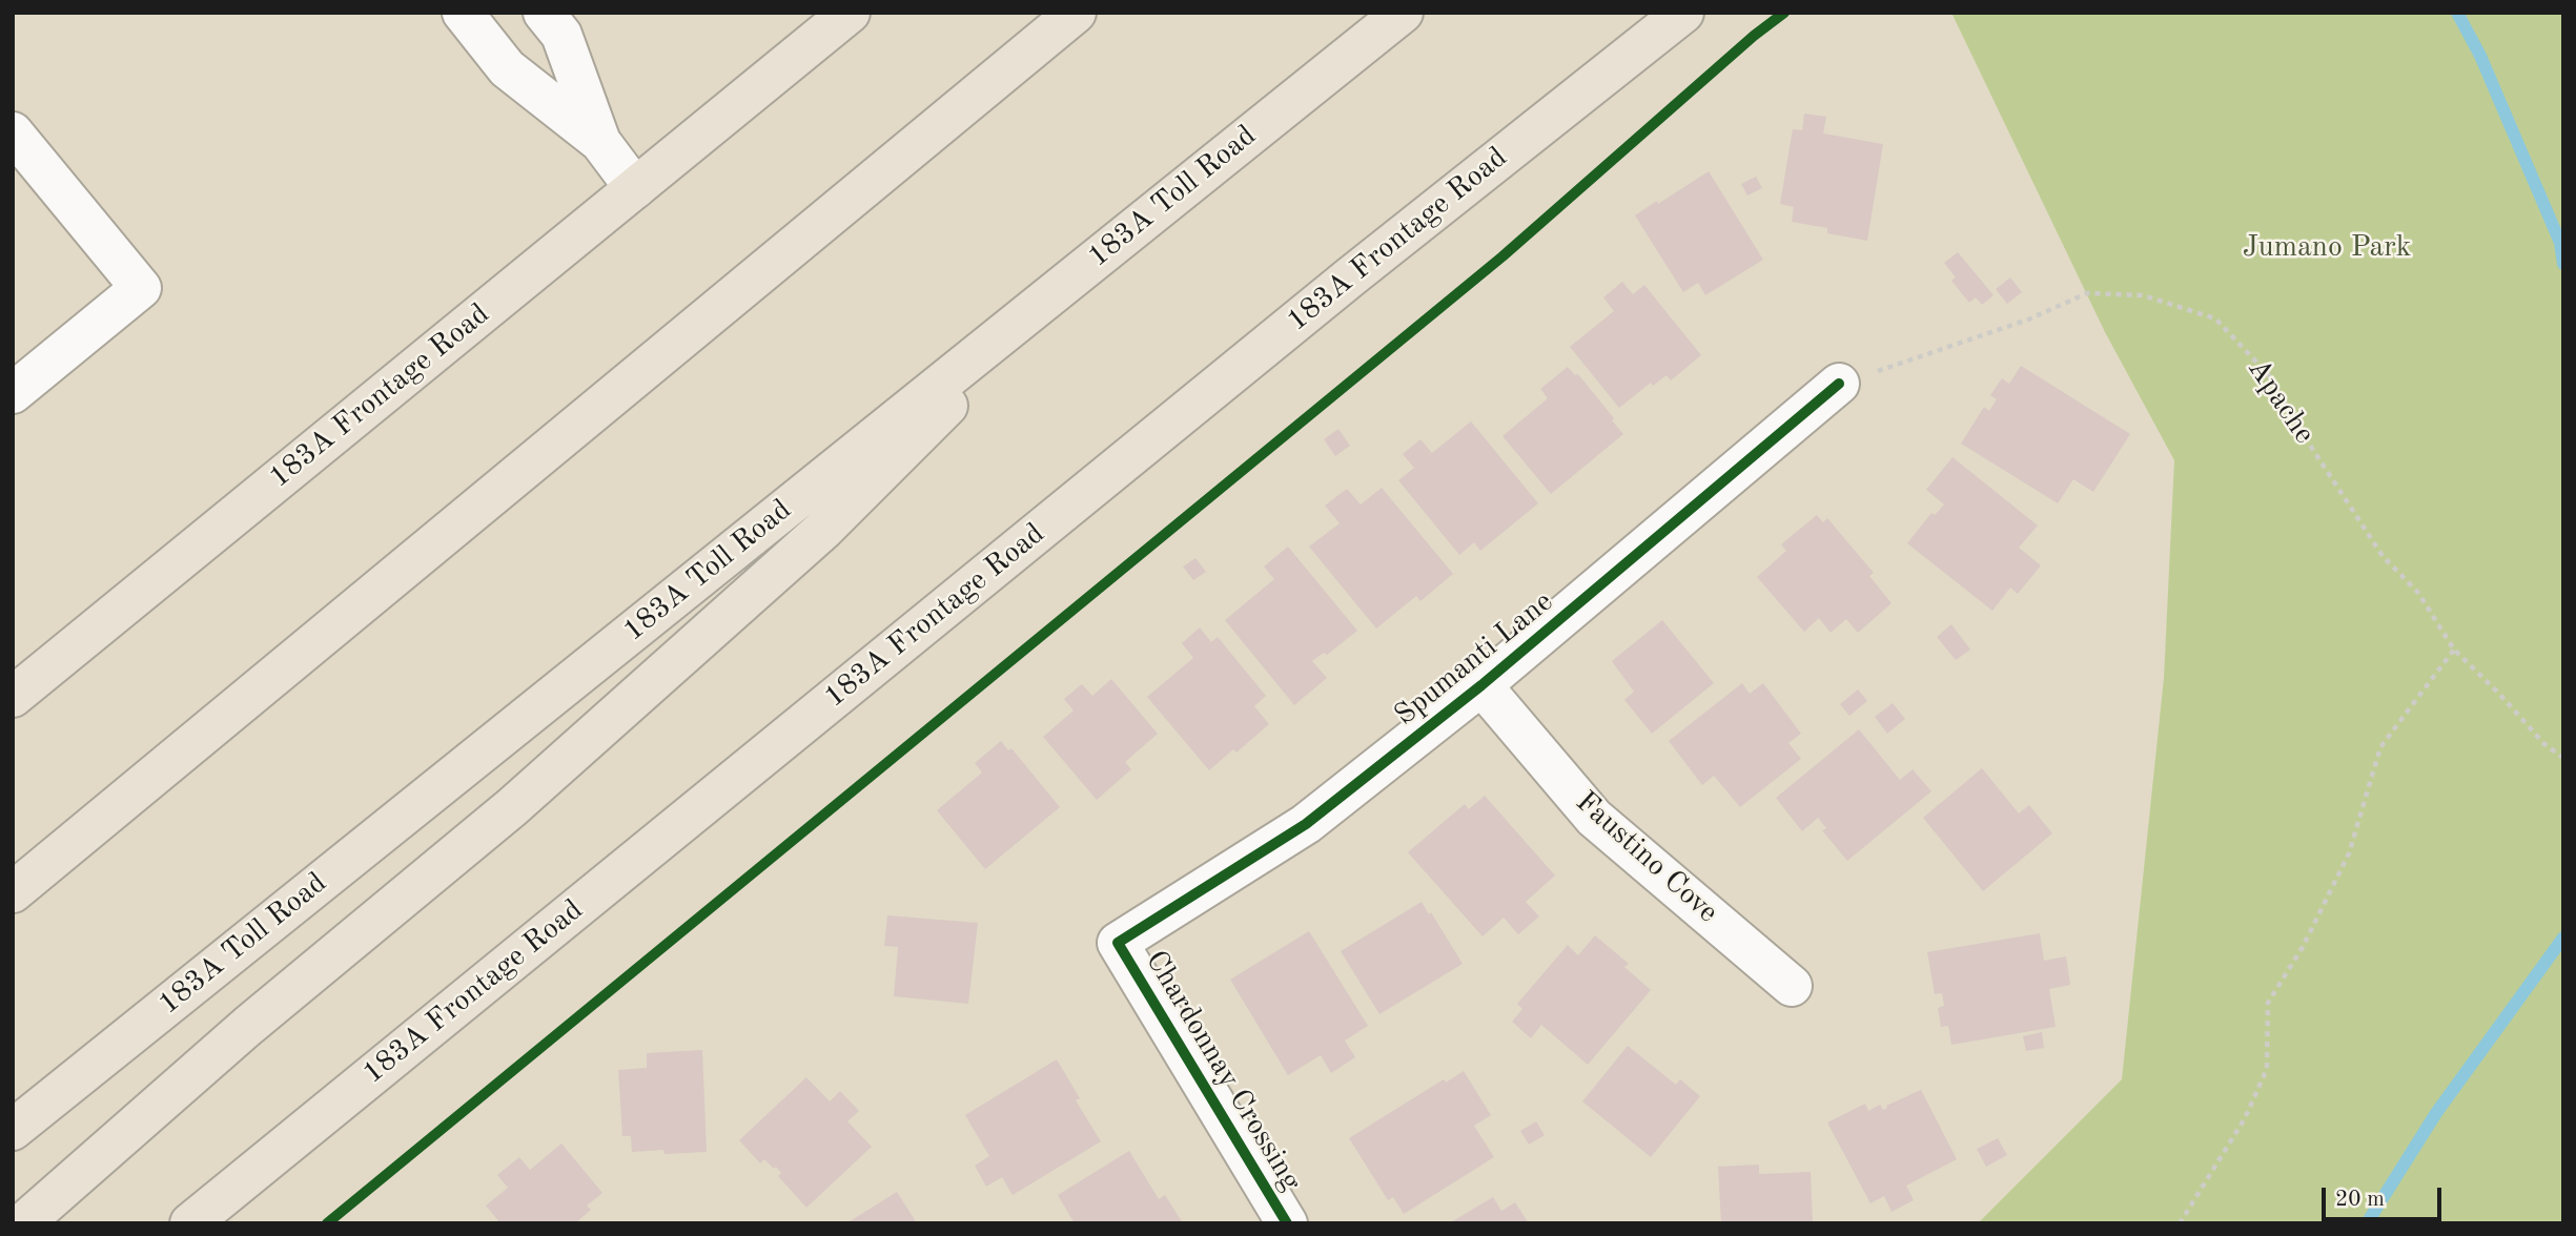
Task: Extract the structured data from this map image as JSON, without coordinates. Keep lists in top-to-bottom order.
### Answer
{
  "streets": {
    "main road": ["183A Toll Road", "183A Frontage Road"],
    "street": ["Spumanti Lane", "Faustino Cove", "Chardonnay Crossing"],
    "path": ["Apache"]
  },
  "crossings": [
    ["Apache", "Spumanti Lane"],
    ["Spumanti Lane", "Faustino Cove"],
    ["Spumanti Lane", "Chardonnay Crossing"]
  ],
  "parks": ["Jumano Park"],
  "scale_bar": "20 m"
}
